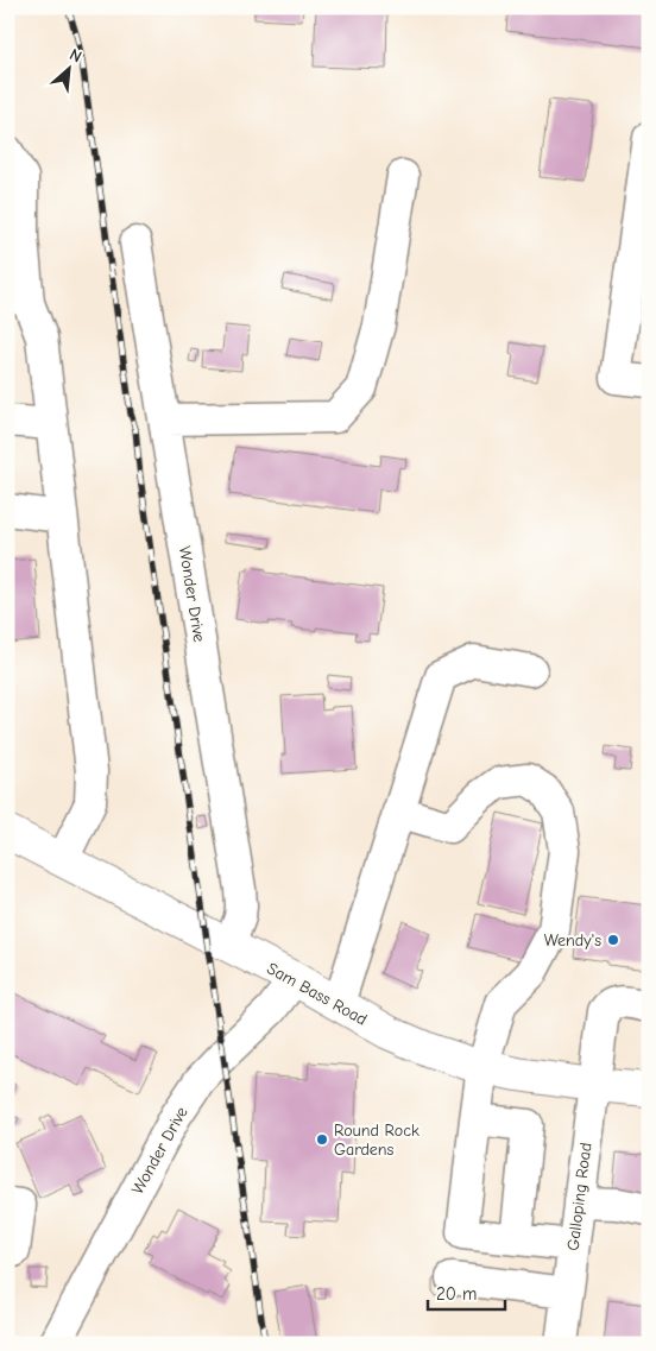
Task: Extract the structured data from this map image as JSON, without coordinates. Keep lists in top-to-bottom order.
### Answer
{
  "streets": {
    "main road": ["Sam Bass Road"],
    "street": ["Wonder Drive", "Galloping Road"]
  },
  "crossings": [
    ["Wonder Drive", "Sam Bass Road"],
    ["Sam Bass Road", "Galloping Road"]
  ],
  "places": ["Wendy's", "Round Rock Gardens"],
  "scale_bar": "20 m",
  "north": "top right"
}
